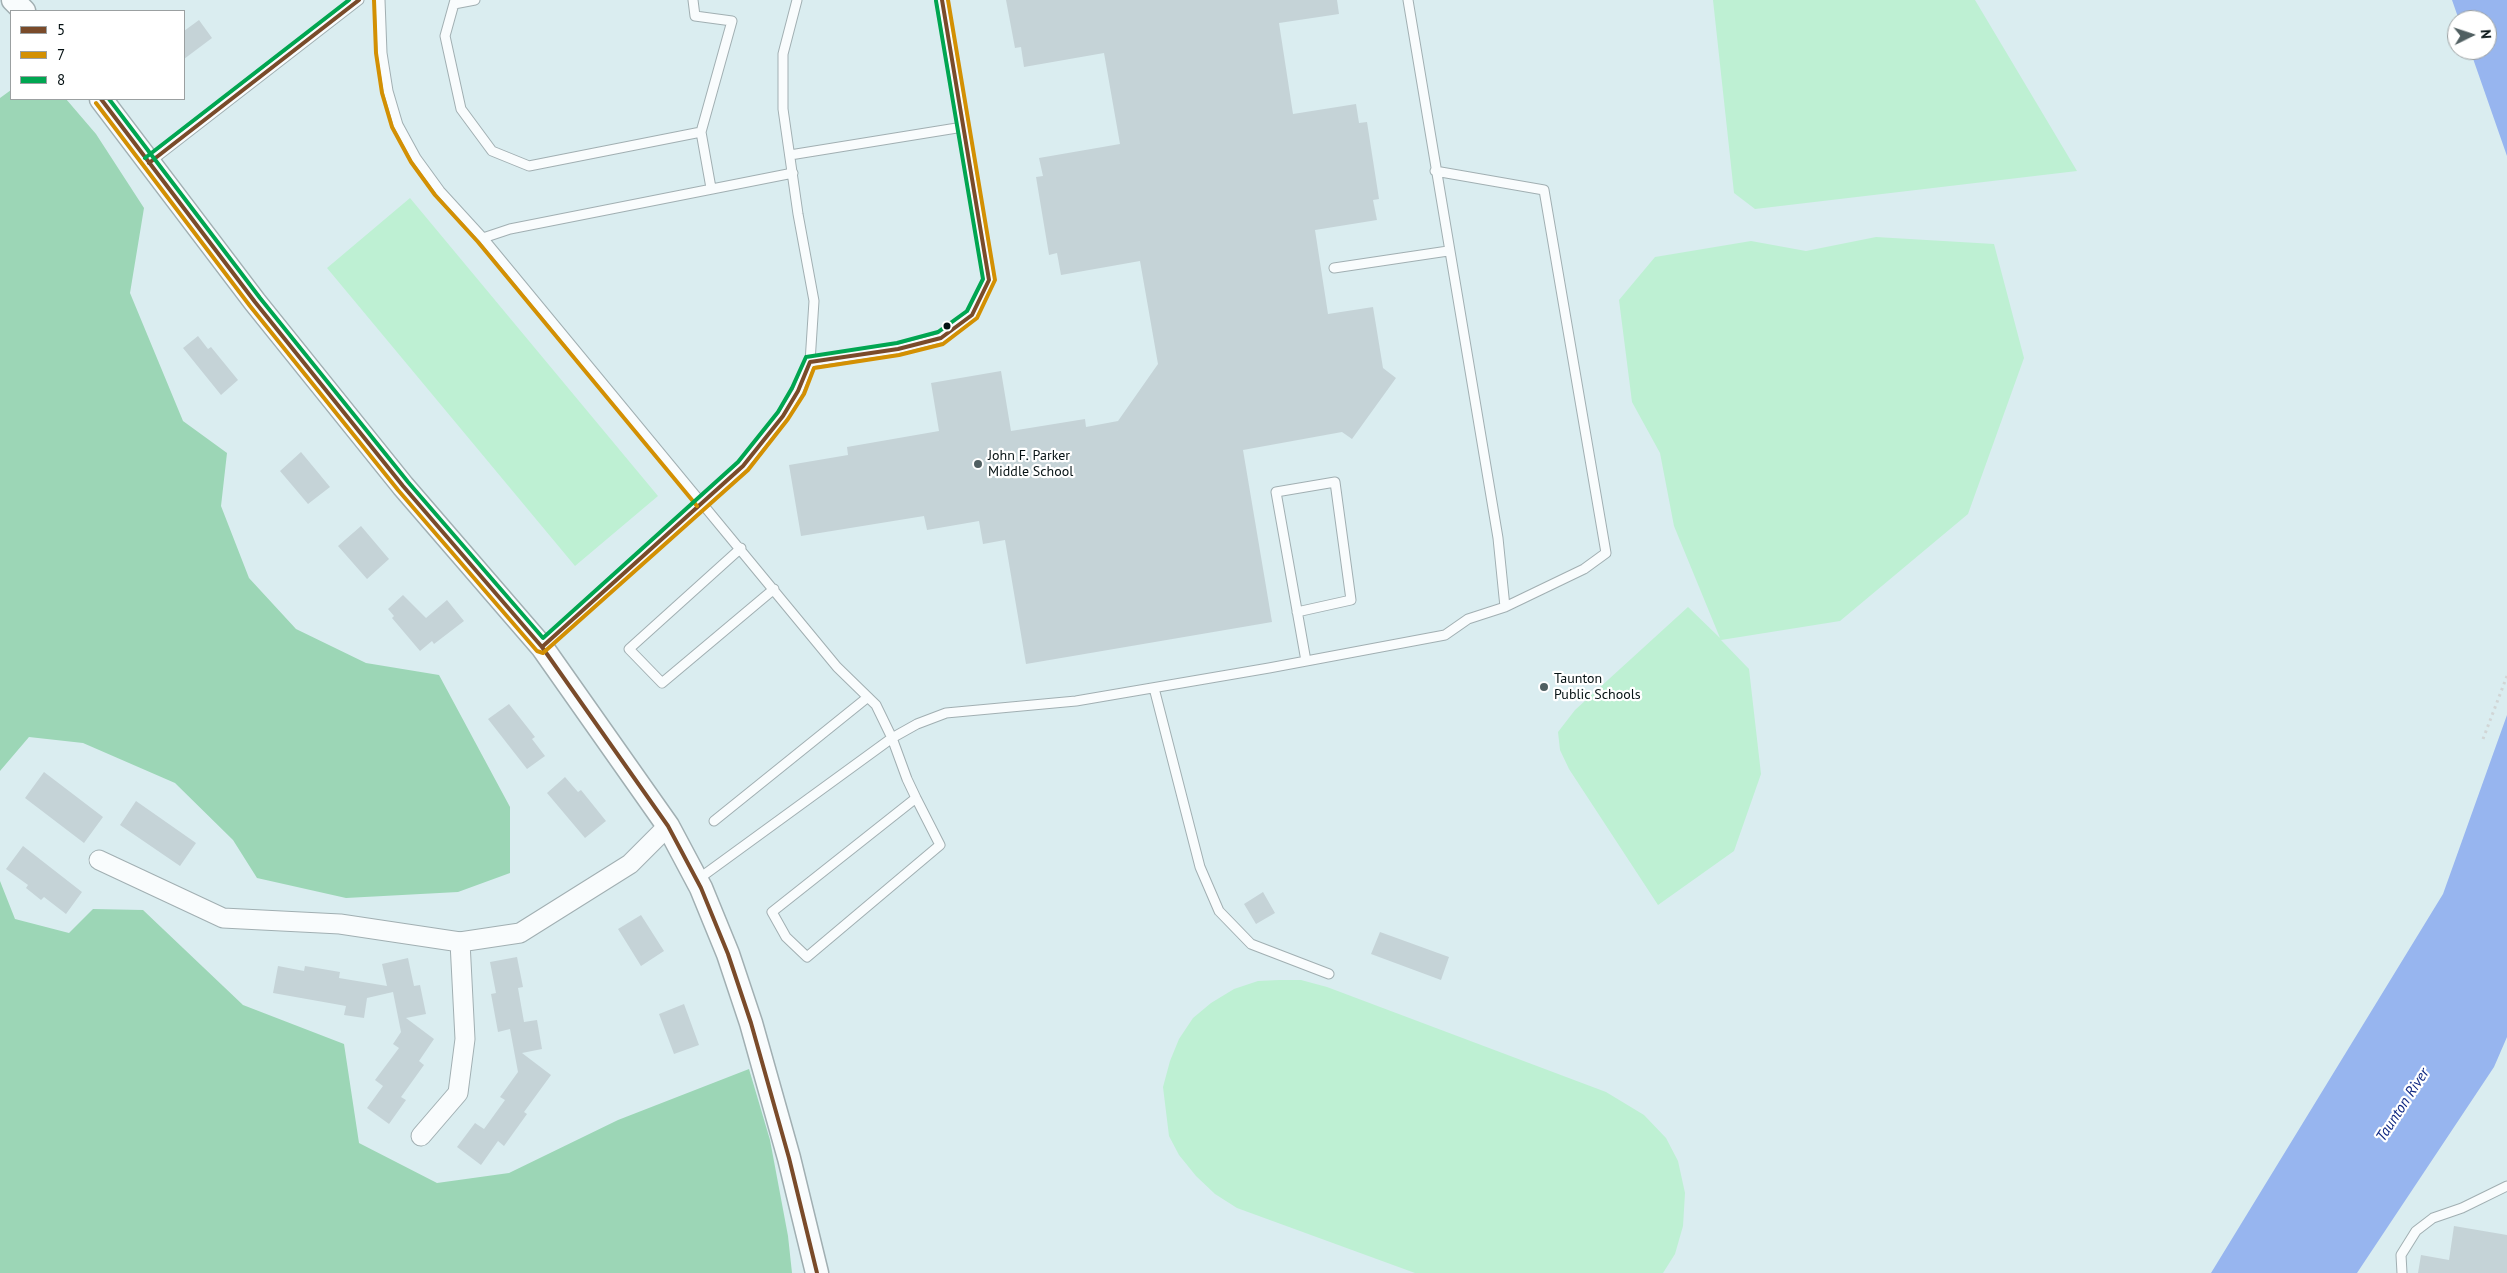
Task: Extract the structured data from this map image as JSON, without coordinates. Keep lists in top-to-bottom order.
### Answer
{
  "water": ["Taunton River"],
  "places": ["John F. Parker Middle School", "Taunton Public Schools"],
  "lines": ["transit line 5", "transit line 7", "transit line 8"],
  "legend": ["5", "7", "8"],
  "north": "right"
}
